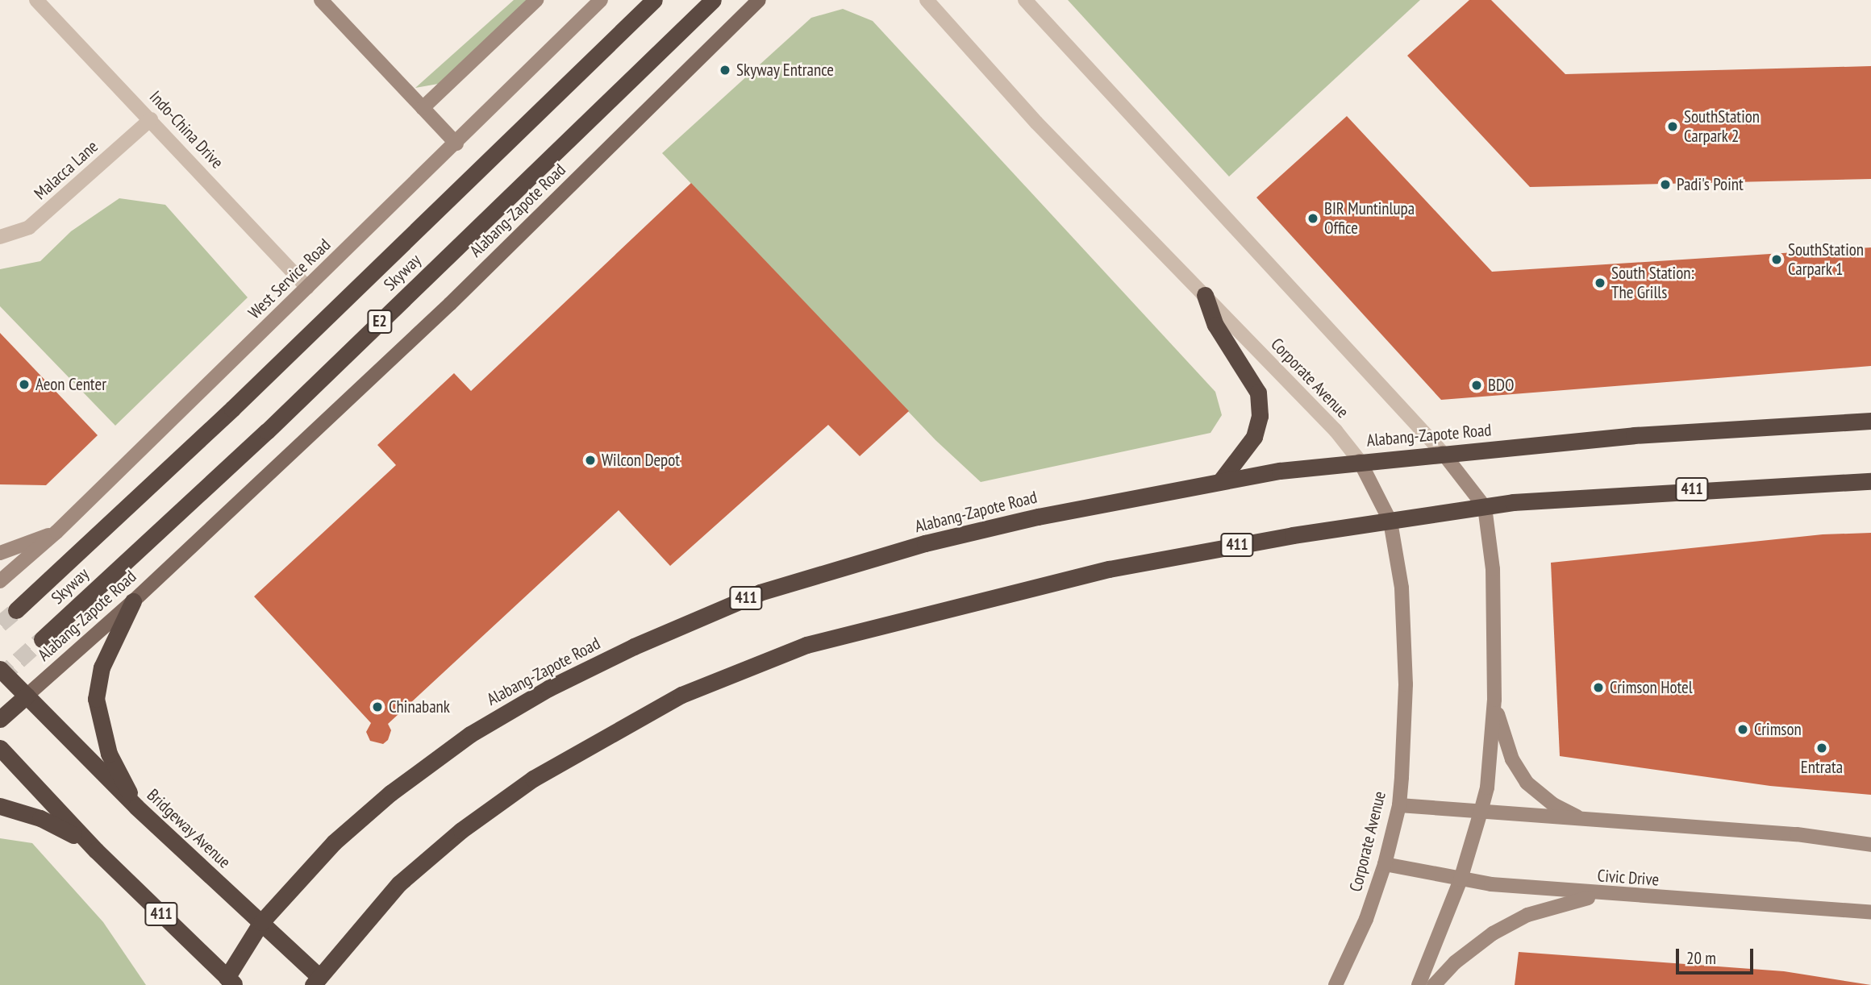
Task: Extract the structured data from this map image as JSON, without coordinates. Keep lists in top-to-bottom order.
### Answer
{
  "streets": {
    "highway": [
      "Alabang-Zapote Road",
      "Skyway",
      "E2",
      "411",
      "Bridgeway Avenue"
    ],
    "main road": ["West Service Road", "Corporate Avenue", "Civic Drive"],
    "street": ["Indo-China Drive", "Malacca Lane"]
  },
  "crossings": [
    ["Indo-China Drive", "Malacca Lane"],
    ["Indo-China Drive", "West Service Road"],
    ["Alabang-Zapote Road", "Corporate Avenue"],
    ["Alabang-Zapote Road", "411"],
    ["Alabang-Zapote Road", "Bridgeway Avenue"],
    ["Corporate Avenue", "411"],
    ["Corporate Avenue", "Civic Drive"],
    ["411", "Bridgeway Avenue"]
  ],
  "places": [
    "Skyway Entrance",
    "SouthStation Carpark 2",
    "Padi's Point",
    "BIR Muntinlupa Office",
    "SouthStation Carpark 1",
    "South Station: The Grills",
    "Aeon Center",
    "BDO",
    "Wilcon Depot",
    "Crimson Hotel",
    "Chinabank",
    "Crimson",
    "Entrata"
  ],
  "scale_bar": "20 m"
}
